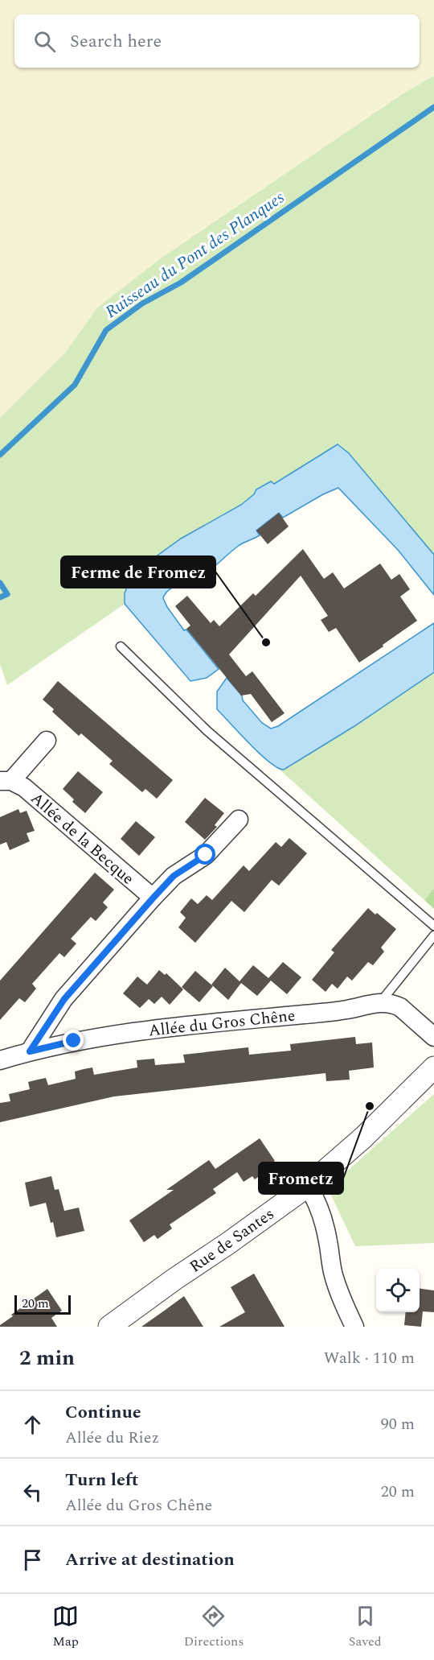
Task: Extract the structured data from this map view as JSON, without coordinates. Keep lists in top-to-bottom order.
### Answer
{
  "streets": {
    "street": ["Allée de la Becque", "Allée du Gros Chêne", "Rue de Santes"]
  },
  "water": ["Ruisseau du Pont des Planques"],
  "places": ["Ferme de Fromez", "Frometz"],
  "scale_bar": "20 m",
  "page": {
    "search": "Search here",
    "scale": "20 m",
    "heading": ["2 min", "Walk · 110 m"],
    "list": [
      ["Continue", "Allée du Riez", "90 m"],
      ["Turn left", "Allée du Gros Chêne", "20 m"],
      "Arrive at destination"
    ],
    "nav": ["Map", "Directions", "Saved"]
  }
}
